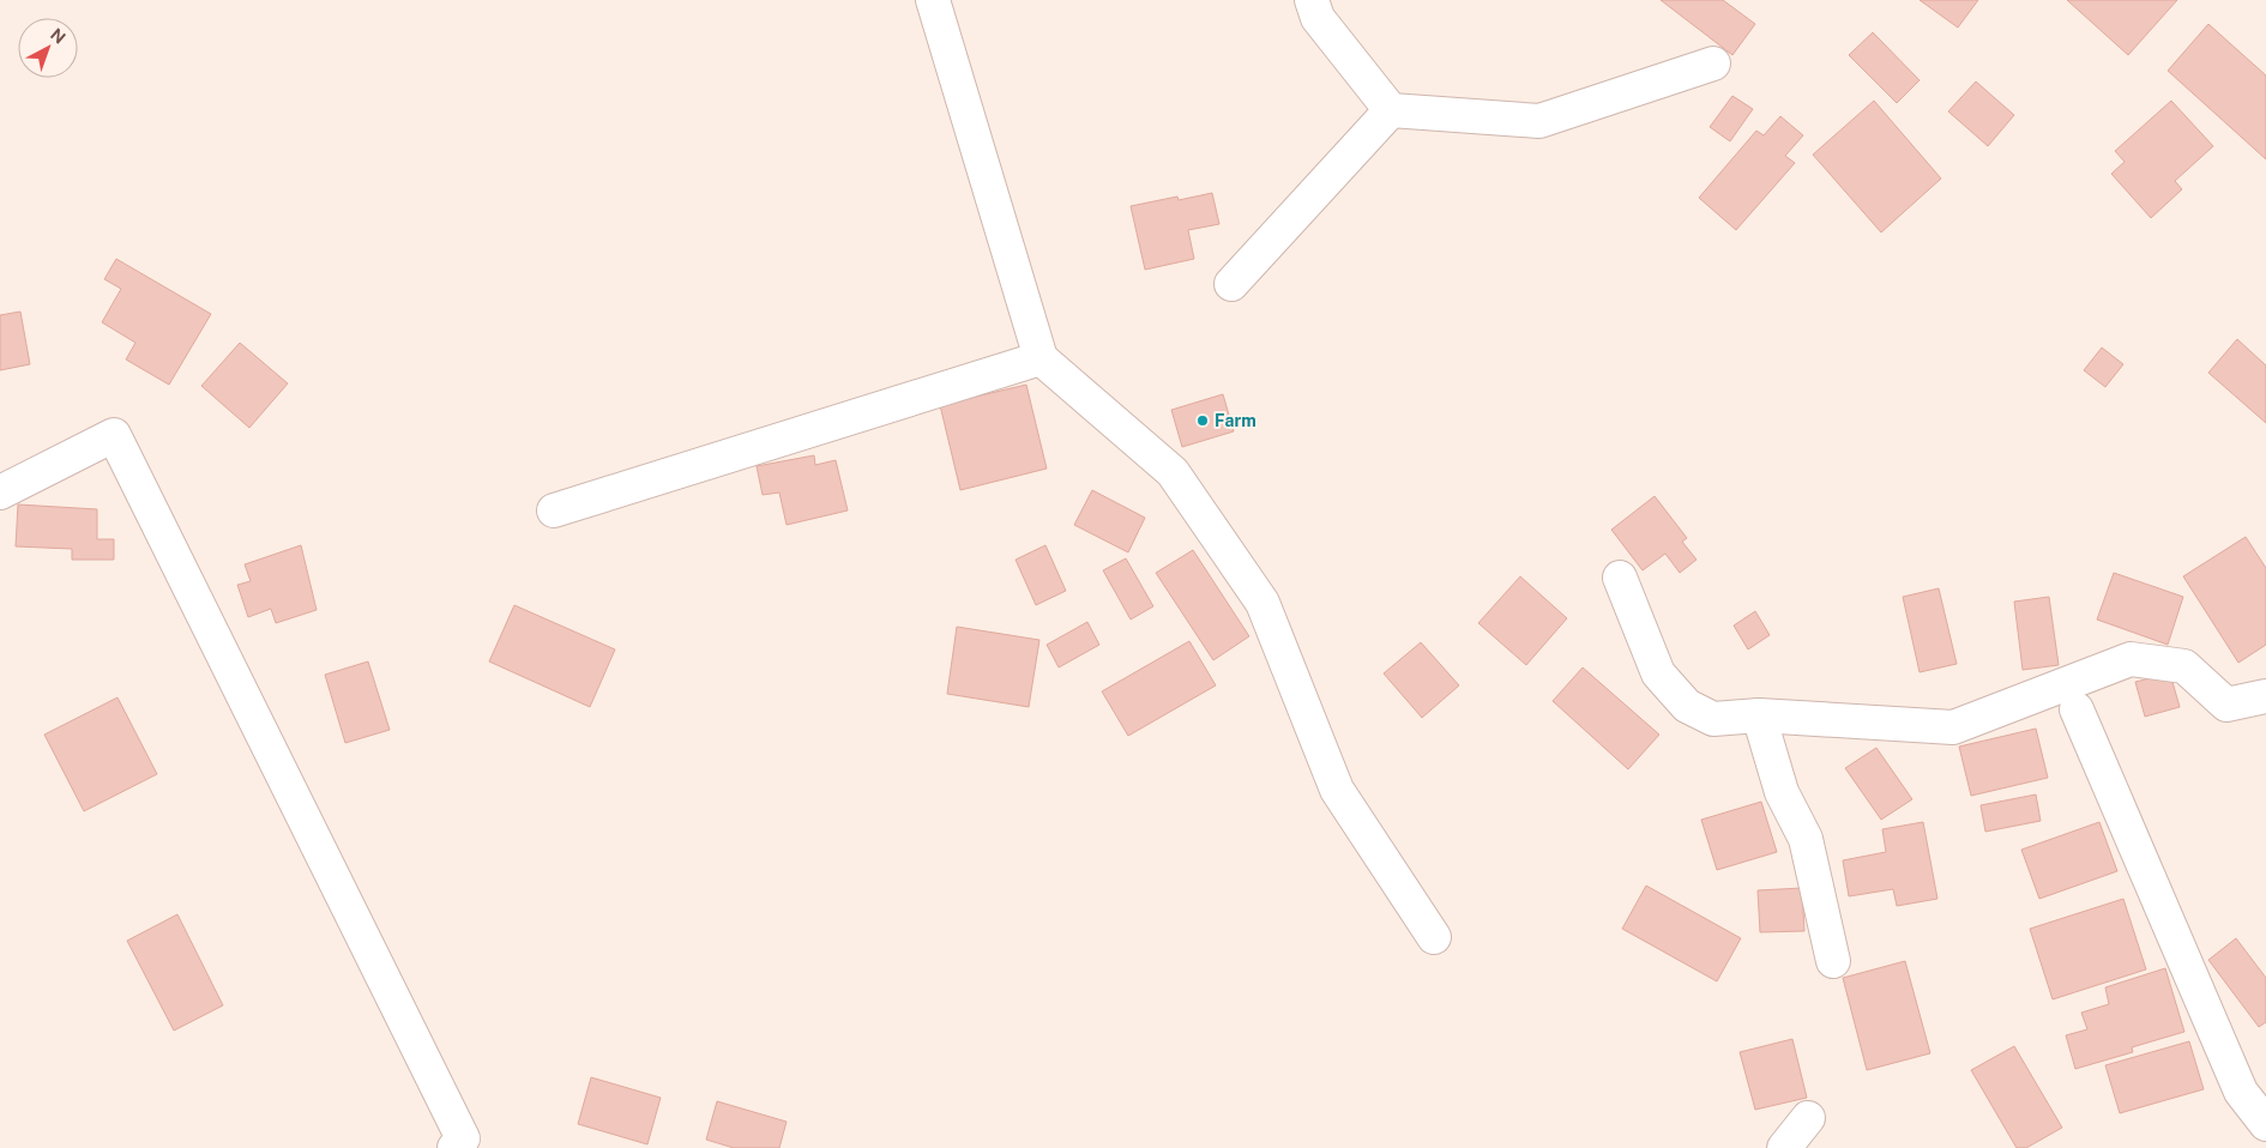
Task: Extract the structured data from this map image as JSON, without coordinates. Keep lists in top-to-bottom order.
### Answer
{
  "places": ["Farm"],
  "north": "top right"
}
